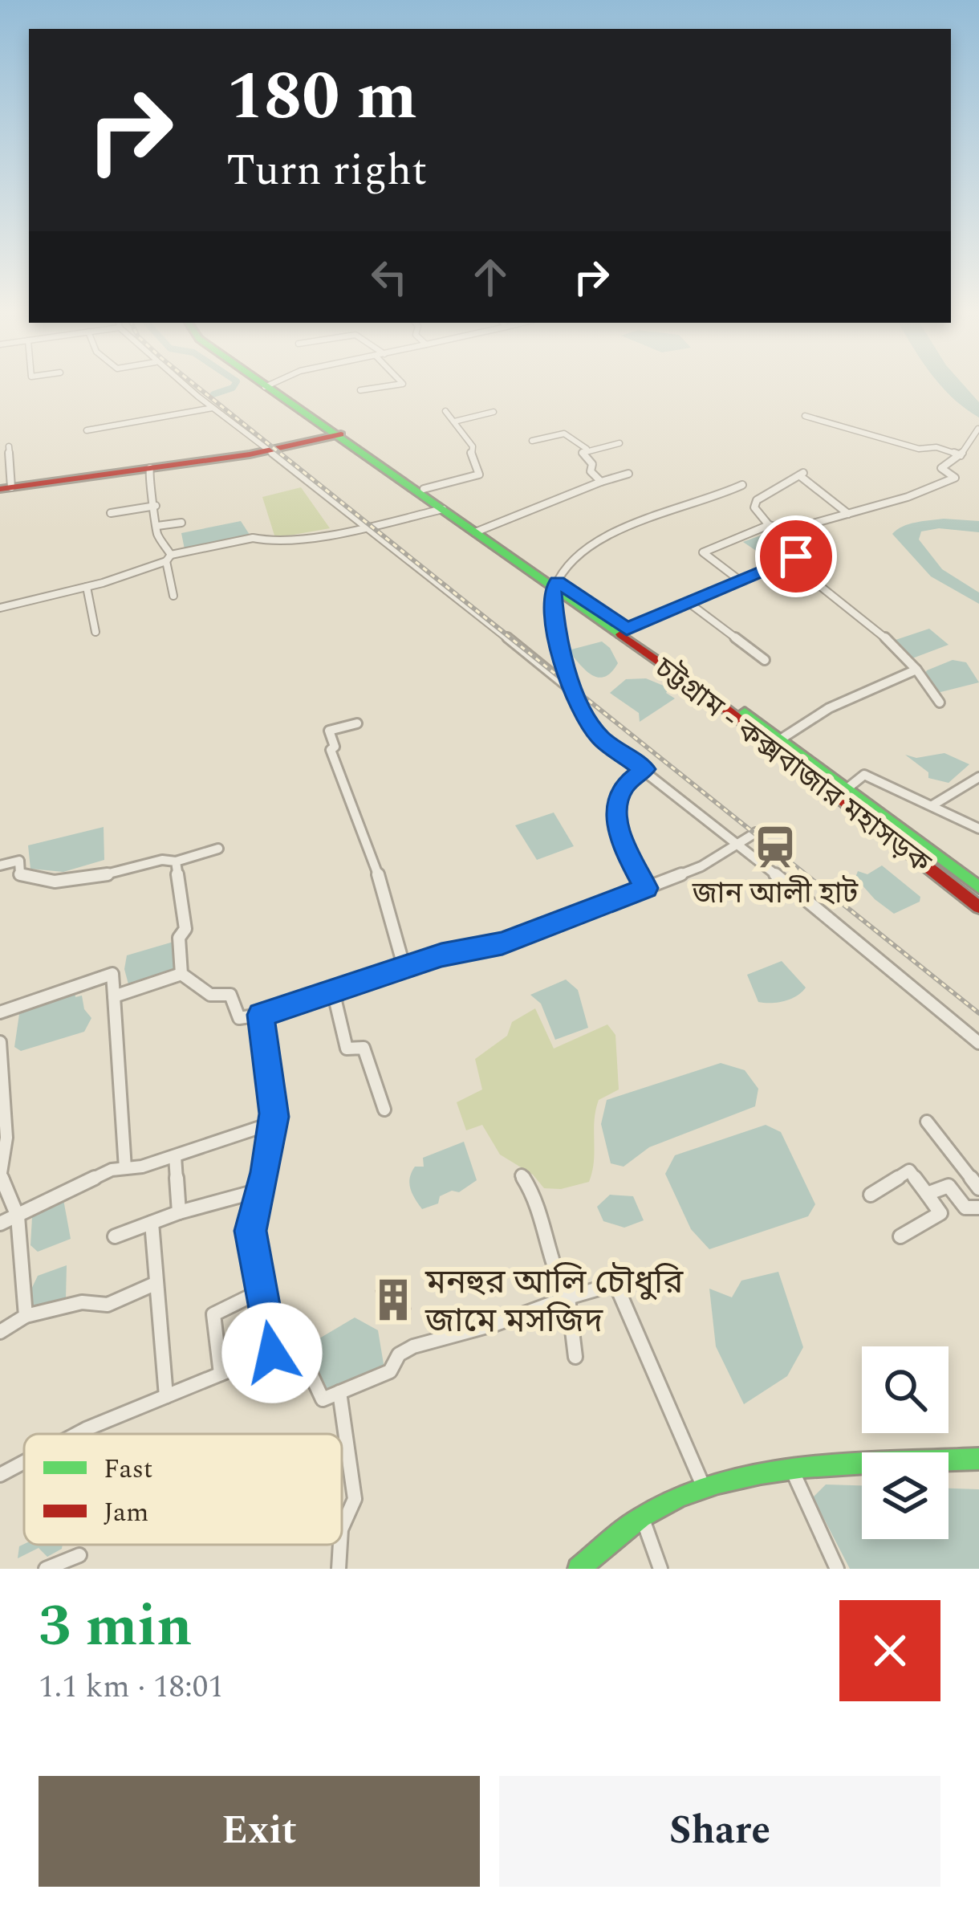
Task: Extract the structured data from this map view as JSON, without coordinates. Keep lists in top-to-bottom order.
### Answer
{
  "streets": {
    "main road": ["চট্টগ্রাম - কক্সবাজার মহাসড়ক"]
  },
  "places": {
    "station": ["জান আলী হাট"],
    "building": ["মনহুর আলি চৌধুরি জামে মসজিদ"]
  },
  "legend": ["Fast", "Jam"],
  "page": {
    "turn": ["180 m", "Turn right"],
    "heading": ["3 min", "1.1 km · 18:01"],
    "buttons": ["Exit", "Share"]
  }
}
